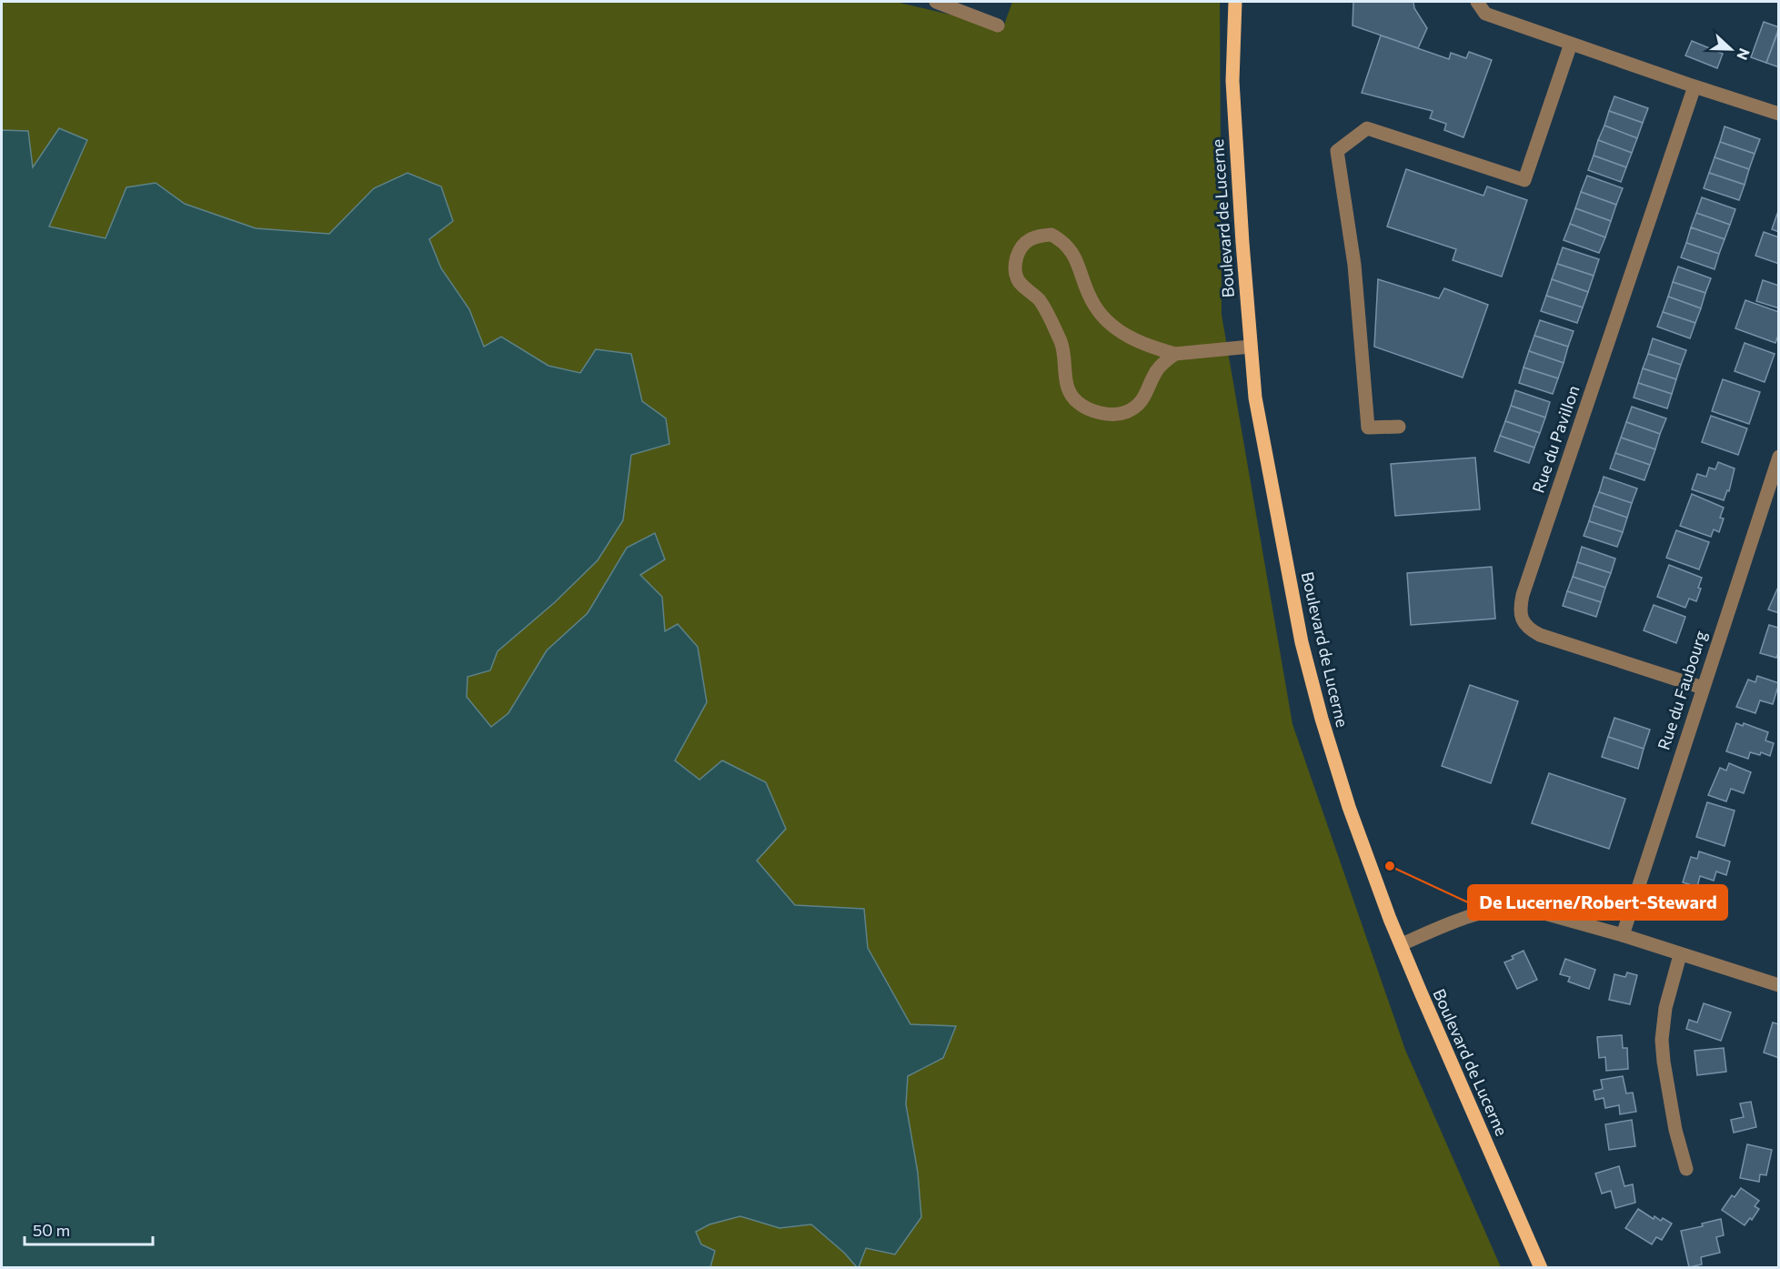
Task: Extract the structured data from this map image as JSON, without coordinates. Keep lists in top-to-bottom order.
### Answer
{
  "streets": {
    "main road": ["Boulevard de Lucerne"],
    "street": ["Rue du Pavillon", "Rue du Faubourg"]
  },
  "crossings": [
    ["Rue du Pavillon", "Rue du Faubourg"]
  ],
  "places": ["De Lucerne/Robert-Steward"],
  "scale_bar": "50 m",
  "north": "right"
}
